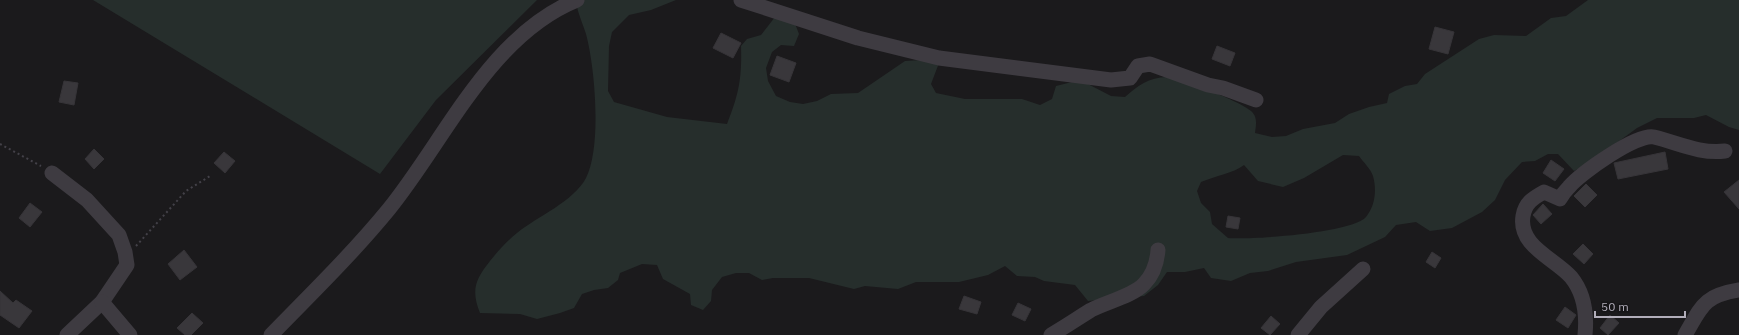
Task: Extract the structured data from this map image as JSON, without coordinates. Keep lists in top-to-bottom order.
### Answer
{
  "scale_bar": "50 m"
}
